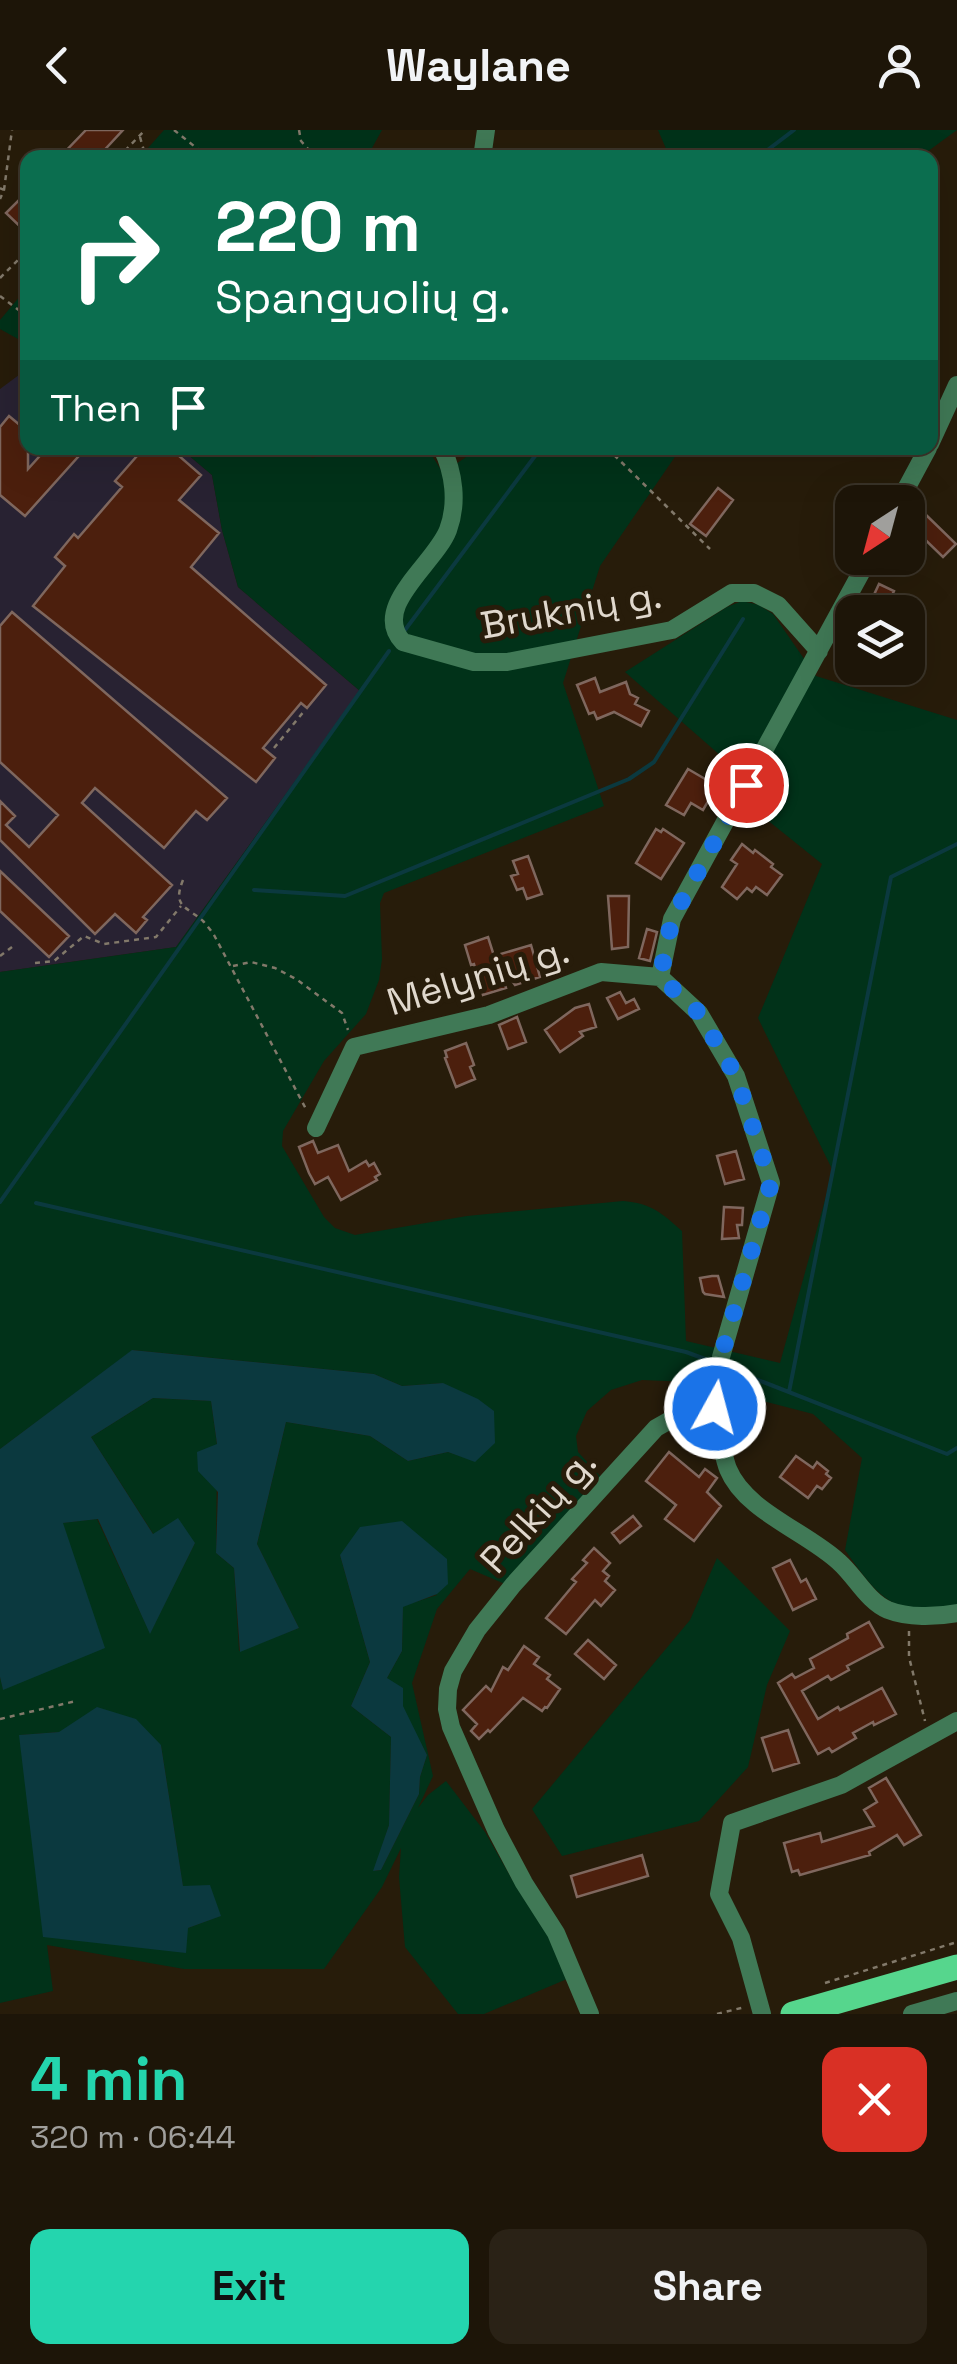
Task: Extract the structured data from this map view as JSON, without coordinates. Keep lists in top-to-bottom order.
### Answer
{
  "streets": {
    "street": ["Bruknių g.", "Mėlynių g.", "Pelkių g."]
  },
  "north": "bottom left",
  "page": {
    "header": "Waylane",
    "turn": ["220 m", "Spanguolių g."],
    "then": "Then",
    "heading": ["4 min", "320 m · 06:44"],
    "buttons": ["Exit", "Share"]
  }
}
